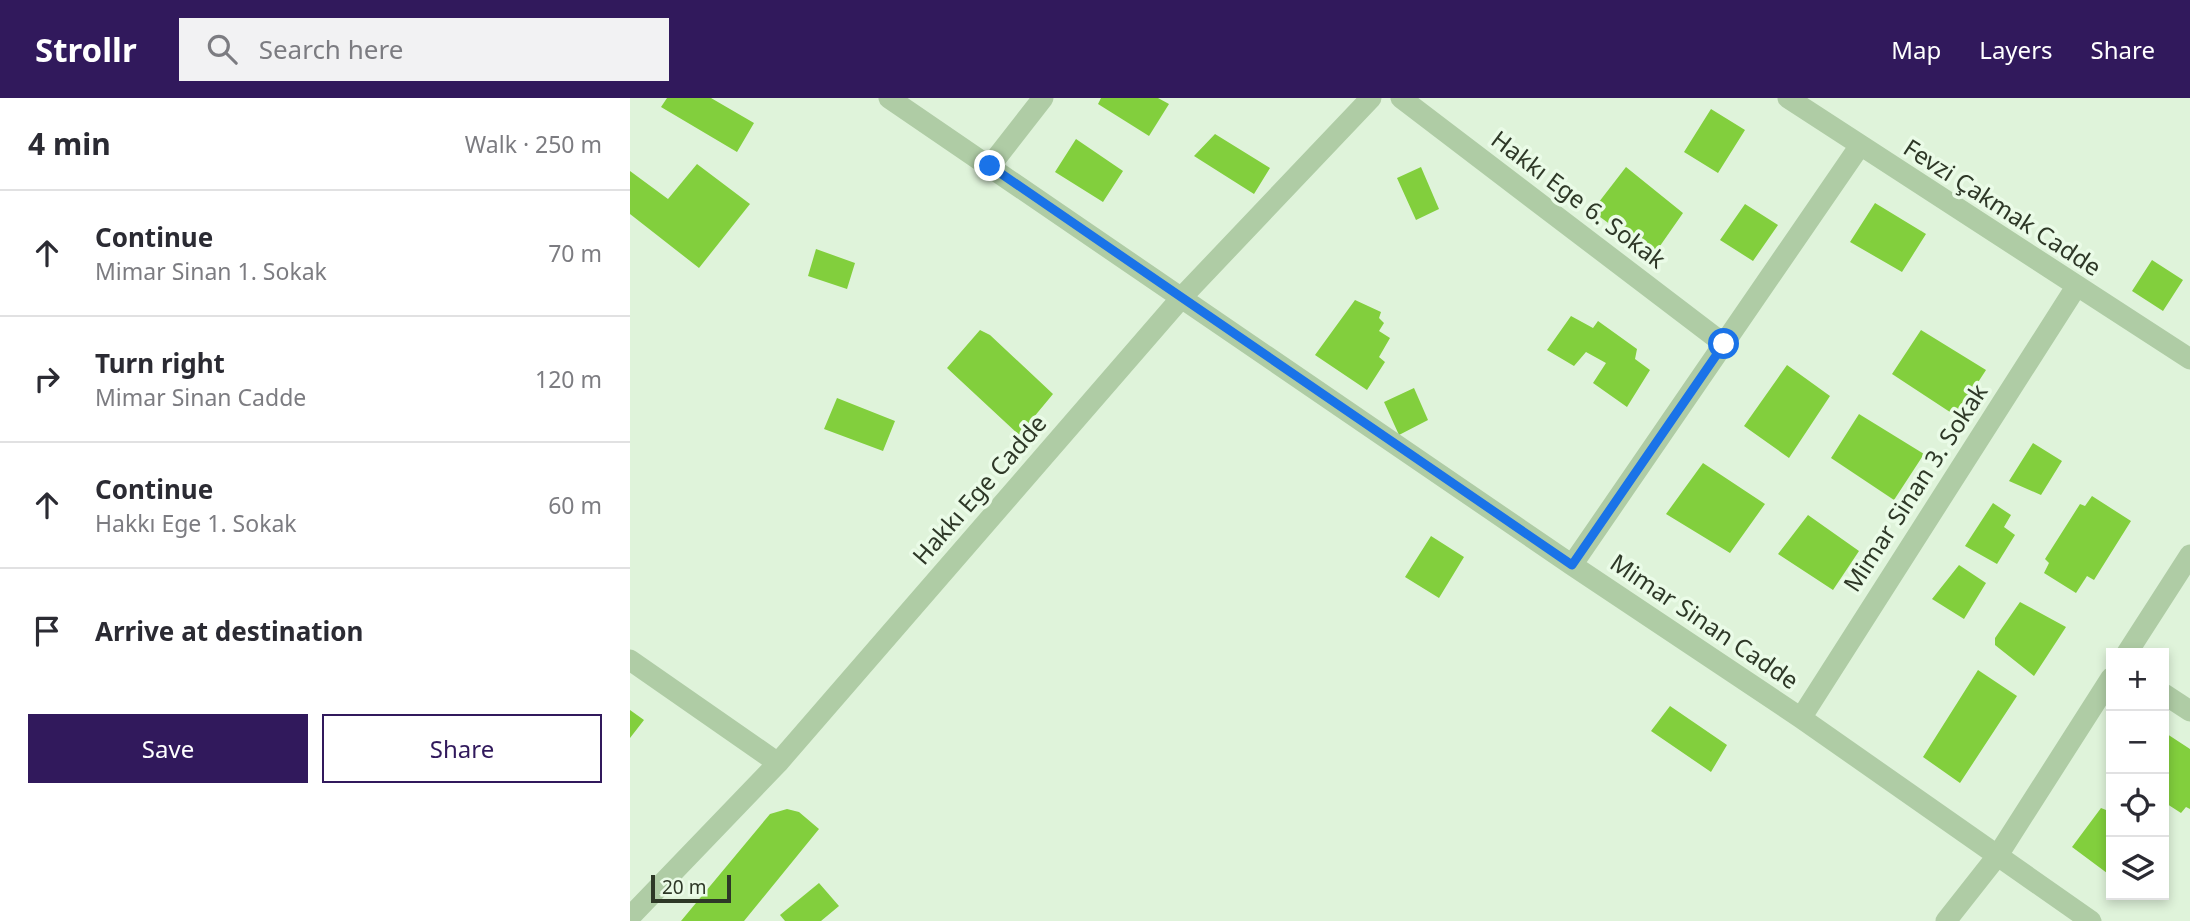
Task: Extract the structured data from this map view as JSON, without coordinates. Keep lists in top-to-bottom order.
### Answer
{
  "streets": {
    "street": [
      "Hakkı Ege 6. Sokak",
      "Fevzi Çakmak Cadde",
      "Mimar Sinan 3. Sokak",
      "Hakkı Ege Cadde",
      "Mimar Sinan Cadde"
    ]
  },
  "crossings": [
    ["Fevzi Çakmak Cadde", "Mimar Sinan 3. Sokak"],
    ["Mimar Sinan 3. Sokak", "Mimar Sinan Cadde"],
    ["Hakkı Ege Cadde", "Mimar Sinan Cadde"]
  ],
  "scale_bar": "20 m",
  "page": {
    "header": "Strollr",
    "search": "Search here",
    "nav": ["Map", "Layers", "Share"],
    "heading": ["4 min", "Walk · 250 m"],
    "list": [
      ["Continue", "Mimar Sinan 1. Sokak", "70 m"],
      ["Turn right", "Mimar Sinan Cadde", "120 m"],
      ["Continue", "Hakkı Ege 1. Sokak", "60 m"],
      "Arrive at destination"
    ],
    "map_buttons": ["+", "−"],
    "buttons": ["Save", "Share"],
    "scale": "20 m"
  }
}
